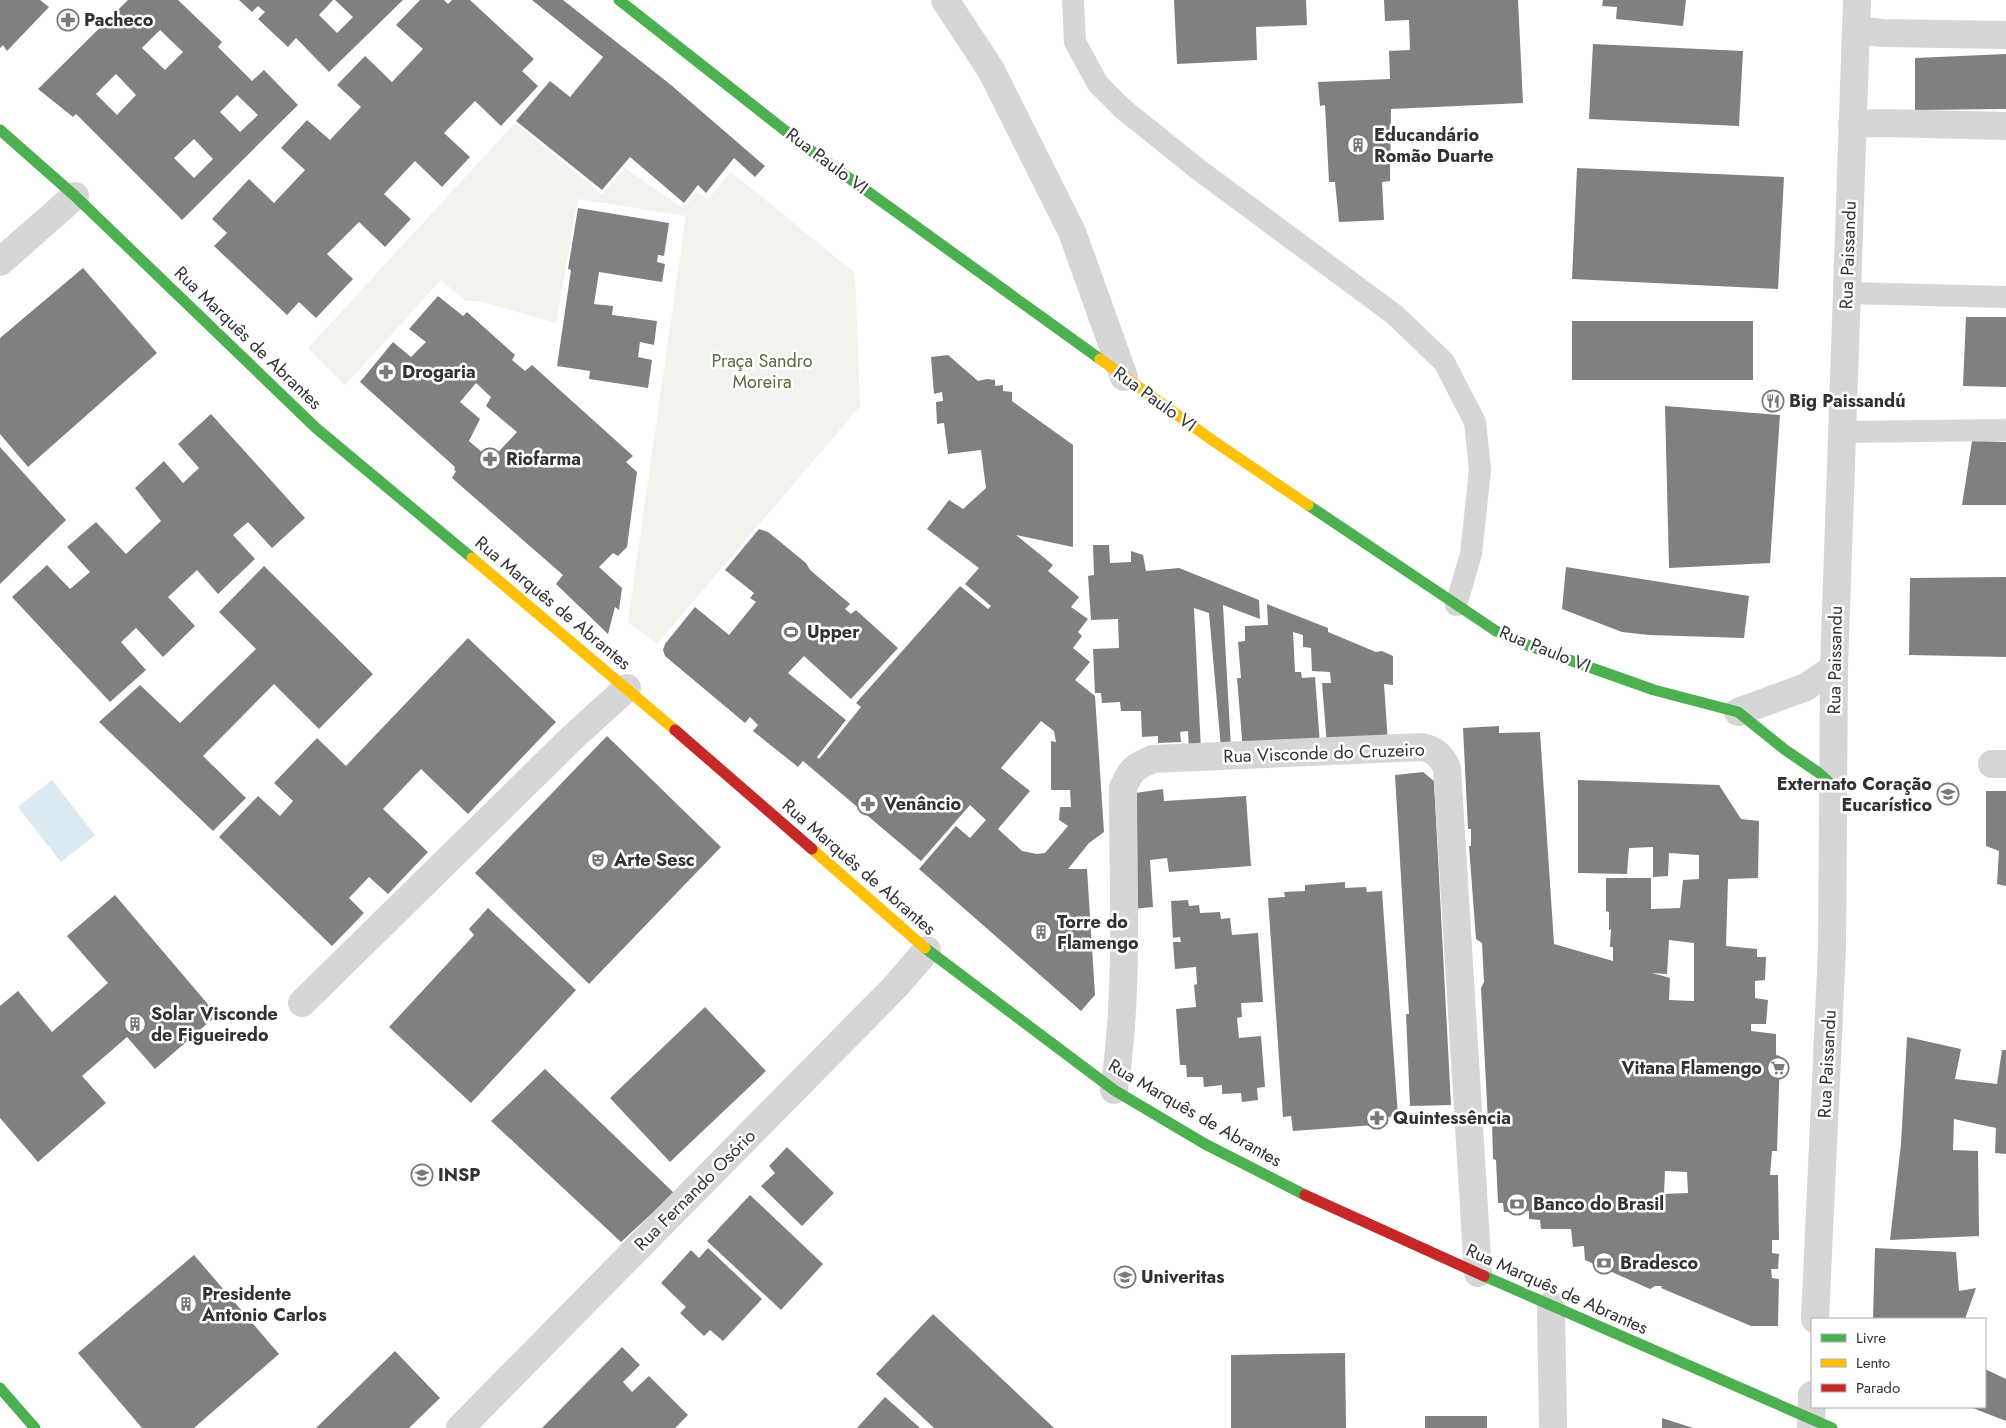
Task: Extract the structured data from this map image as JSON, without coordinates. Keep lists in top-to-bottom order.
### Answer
{
  "streets": {
    "street": [
      "Rua Paulo VI",
      "Rua Paissandu",
      "Rua Marquês de Abrantes",
      "Rua Visconde do Cruzeiro",
      "Rua Fernando Osório"
    ]
  },
  "crossings": [
    ["Rua Paulo VI", "Rua Paissandu"],
    ["Rua Marquês de Abrantes", "Rua Visconde do Cruzeiro"],
    ["Rua Marquês de Abrantes", "Rua Fernando Osório"]
  ],
  "parks": ["Praça Sandro Moreira"],
  "places": {
    "pharmacy": [
      "Pacheco",
      "Drogaria",
      "Riofarma",
      "Venâncio",
      "Quintessência"
    ],
    "building": [
      "Educandário Romão Duarte",
      "Torre do Flamengo",
      "Solar Visconde de Figueiredo",
      "Presidente Antonio Carlos"
    ],
    "restaurant": ["Big Paissandú"],
    "sports": ["Upper"],
    "school or university": ["Externato Coração Eucarístico", "INSP", "Univeritas"],
    "theatre": ["Arte Sesc"],
    "supermarket": ["Vitana Flamengo"],
    "bank": ["Banco do Brasil", "Bradesco"]
  },
  "legend": ["Livre", "Lento", "Parado"]
}
